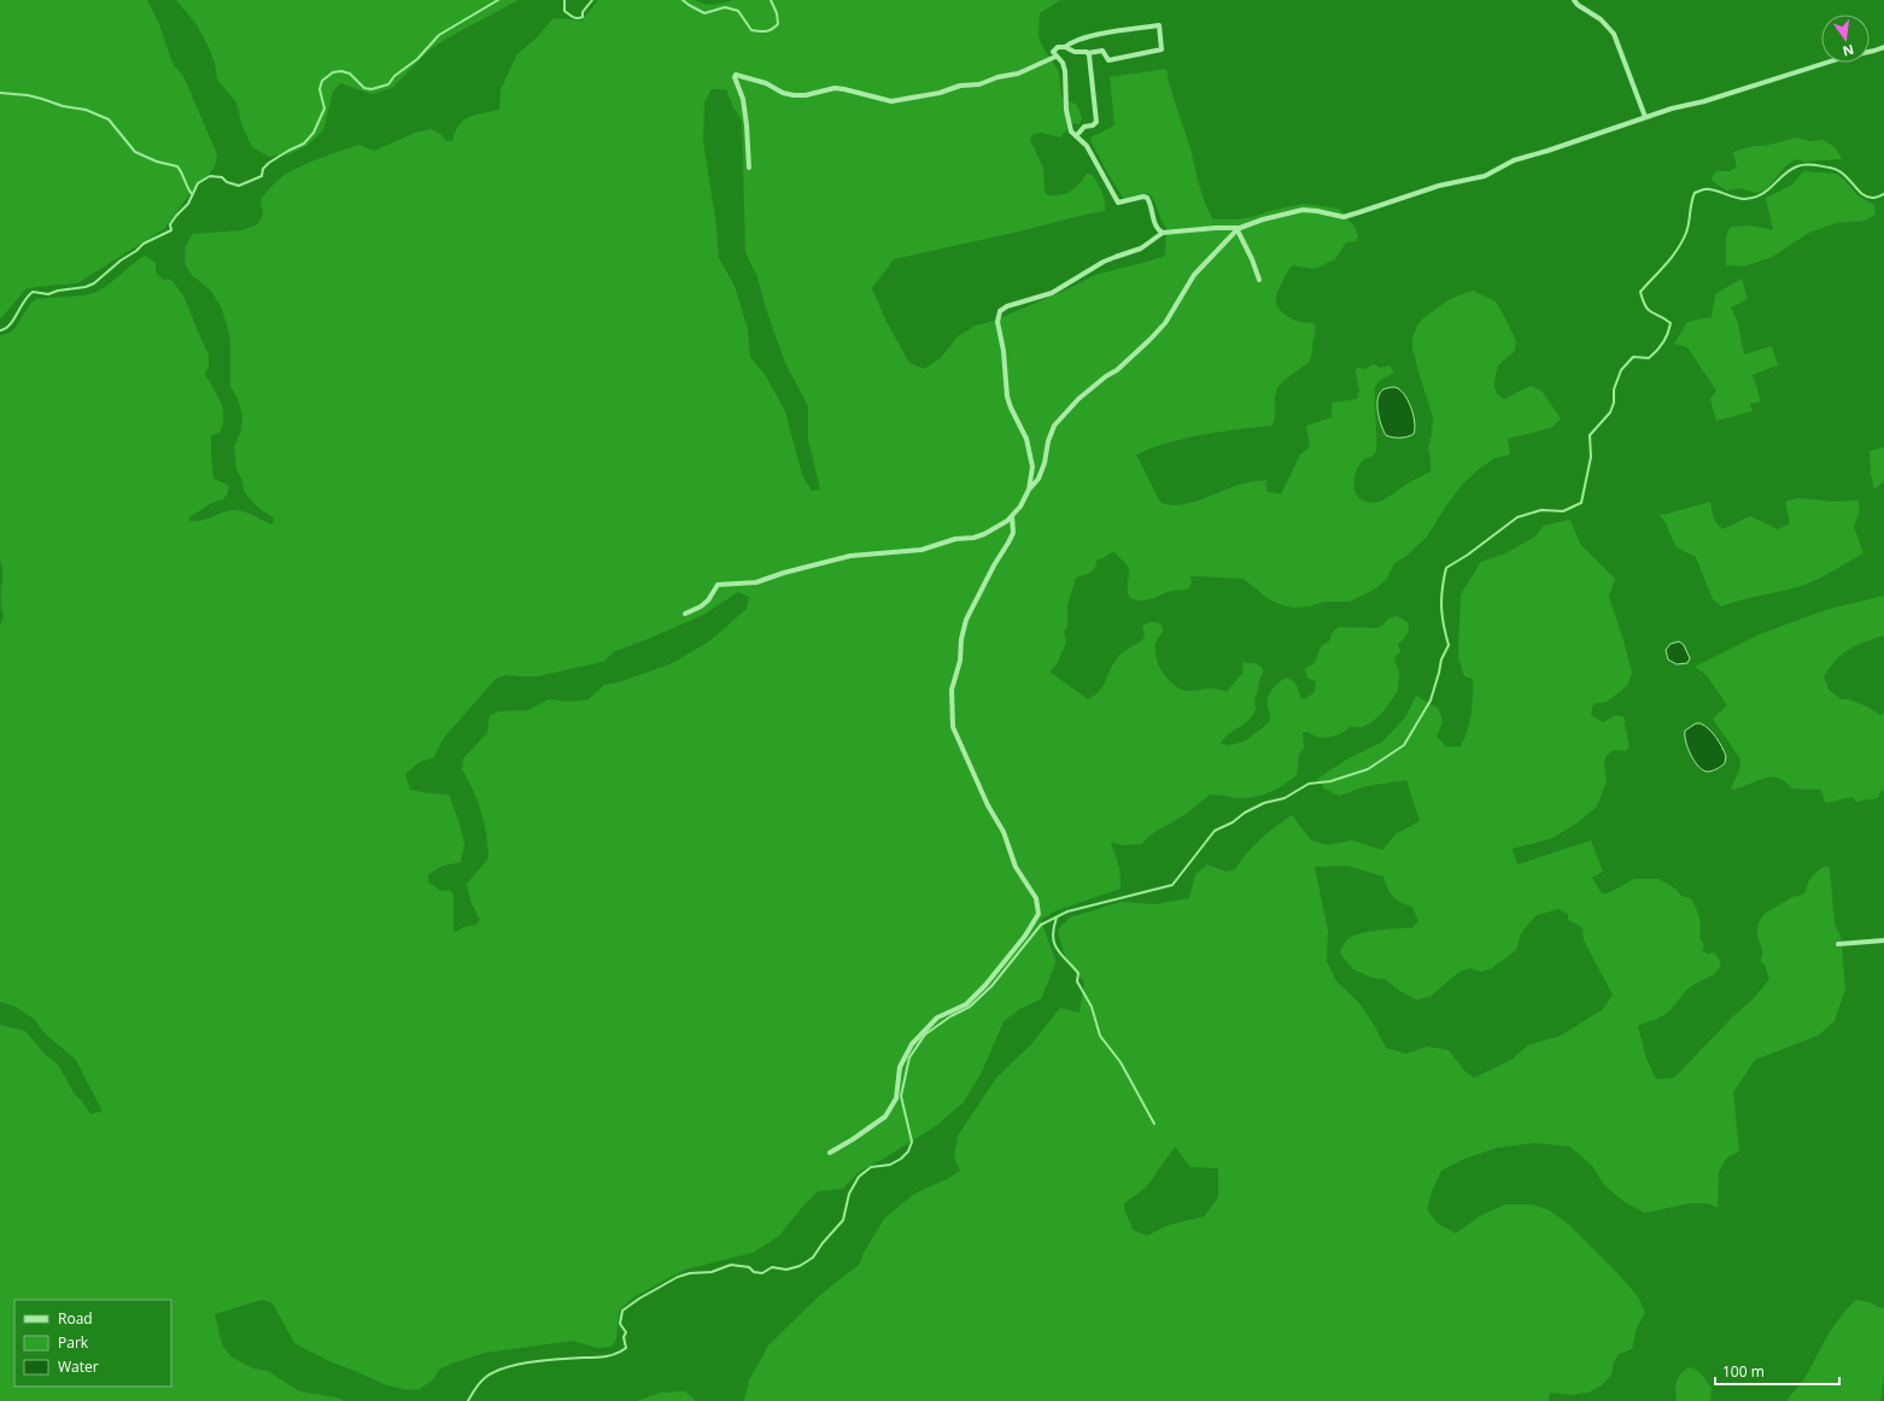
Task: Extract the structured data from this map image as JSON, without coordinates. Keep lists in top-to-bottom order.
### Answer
{
  "legend": ["Road", "Park", "Water"],
  "scale_bar": "100 m",
  "north": "bottom"
}
